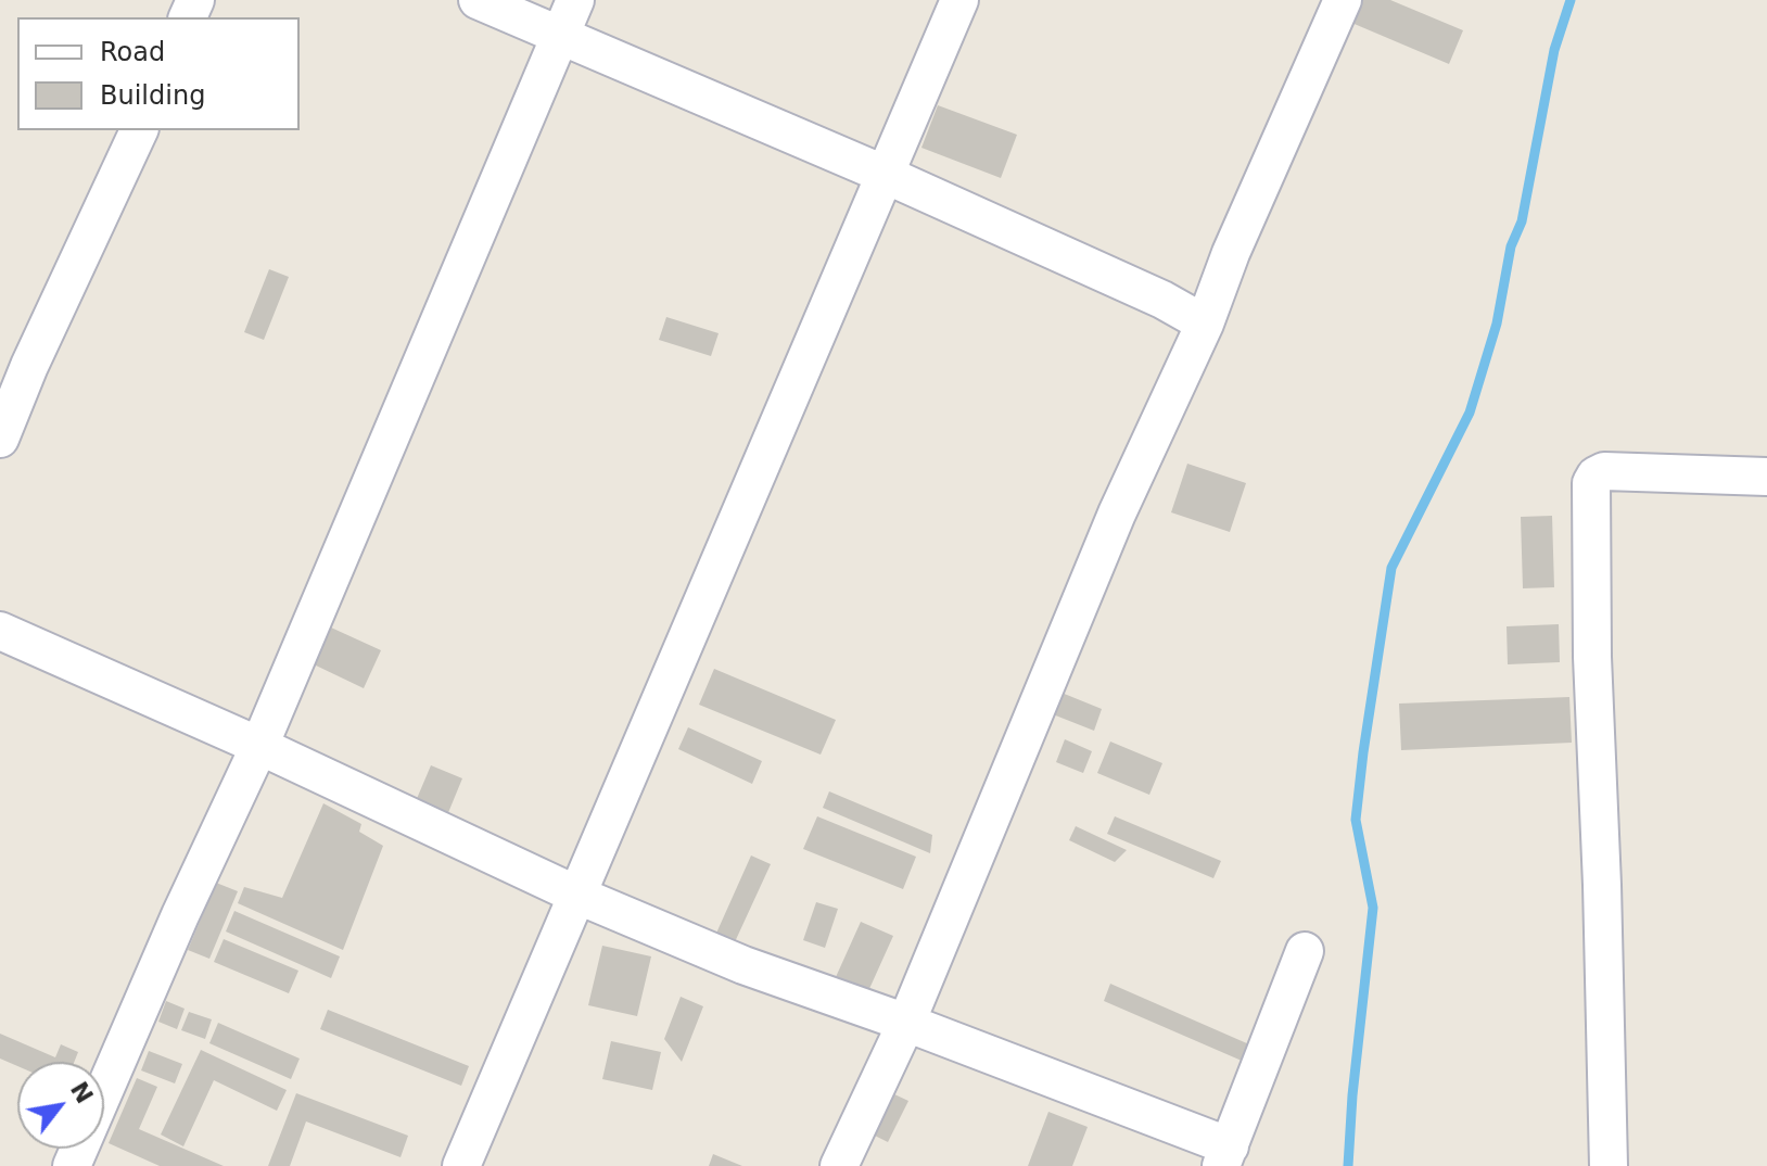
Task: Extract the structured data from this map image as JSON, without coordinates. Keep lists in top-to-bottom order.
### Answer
{
  "legend": ["Road", "Building"],
  "north": "top right"
}
